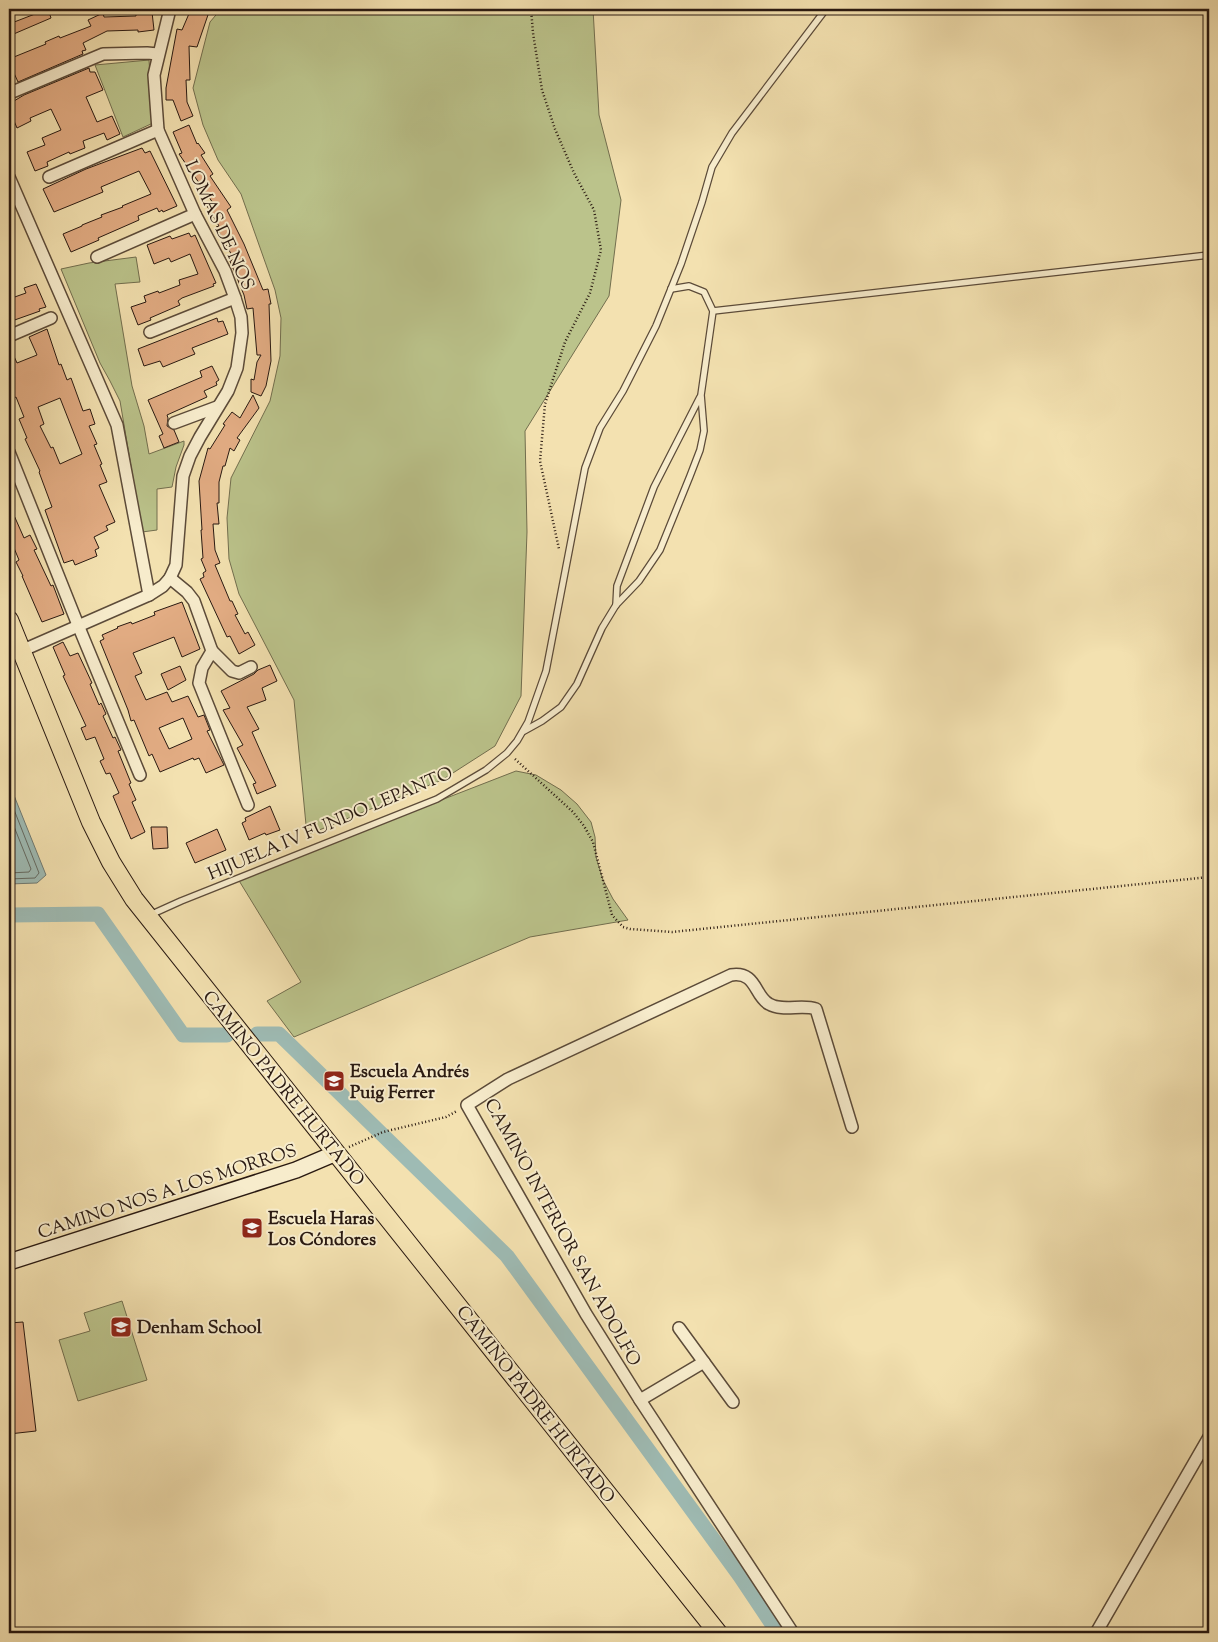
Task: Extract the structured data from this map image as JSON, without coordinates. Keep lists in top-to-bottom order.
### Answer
{
  "streets": {
    "main road": ["CAMINO PADRE HURTADO", "CAMINO NOS A LOS MORROS"],
    "street": ["LOMAS DE NOS", "CAMINO INTERIOR SAN ADOLFO"],
    "lane": ["HIJUELA IV FUNDO LEPANTO"]
  },
  "crossings": [
    ["HIJUELA IV FUNDO LEPANTO", "CAMINO PADRE HURTADO"],
    ["CAMINO PADRE HURTADO", "CAMINO NOS A LOS MORROS"]
  ],
  "places": {
    "school or university": ["Escuela Andrés Puig Ferrer", "Escuela Haras Los Cóndores", "Denham School"]
  }
}
